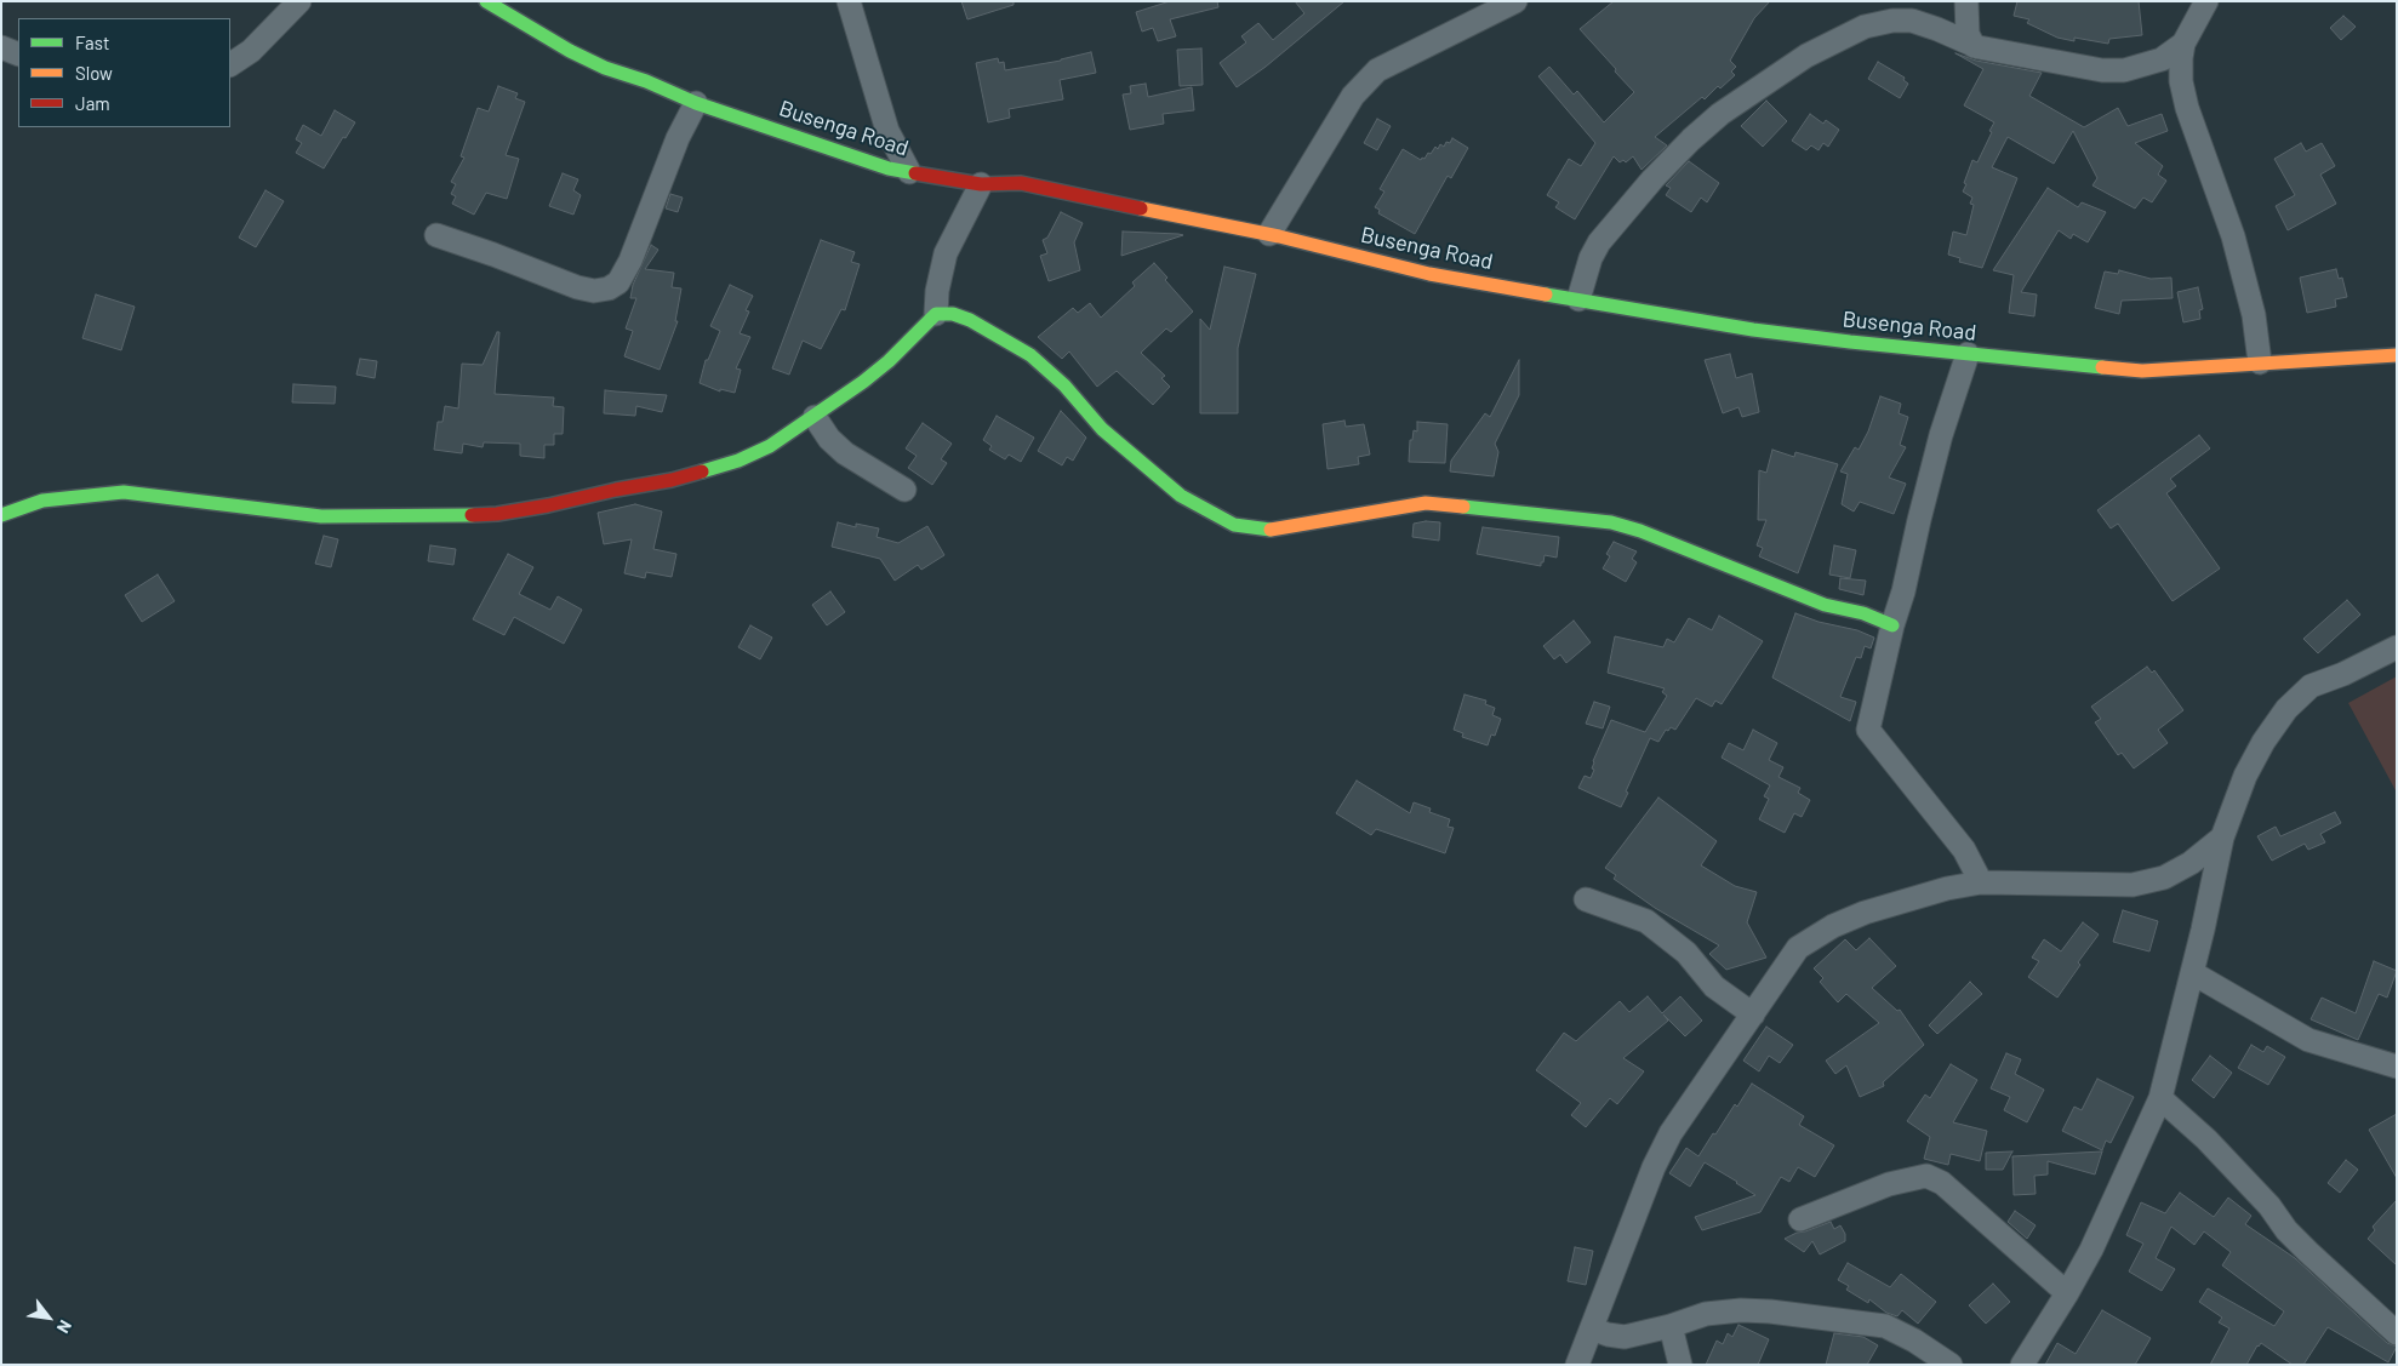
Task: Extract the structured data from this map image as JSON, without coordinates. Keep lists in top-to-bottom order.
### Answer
{
  "streets": {
    "street": ["Busenga Road"]
  },
  "legend": ["Fast", "Slow", "Jam"],
  "north": "bottom right"
}
